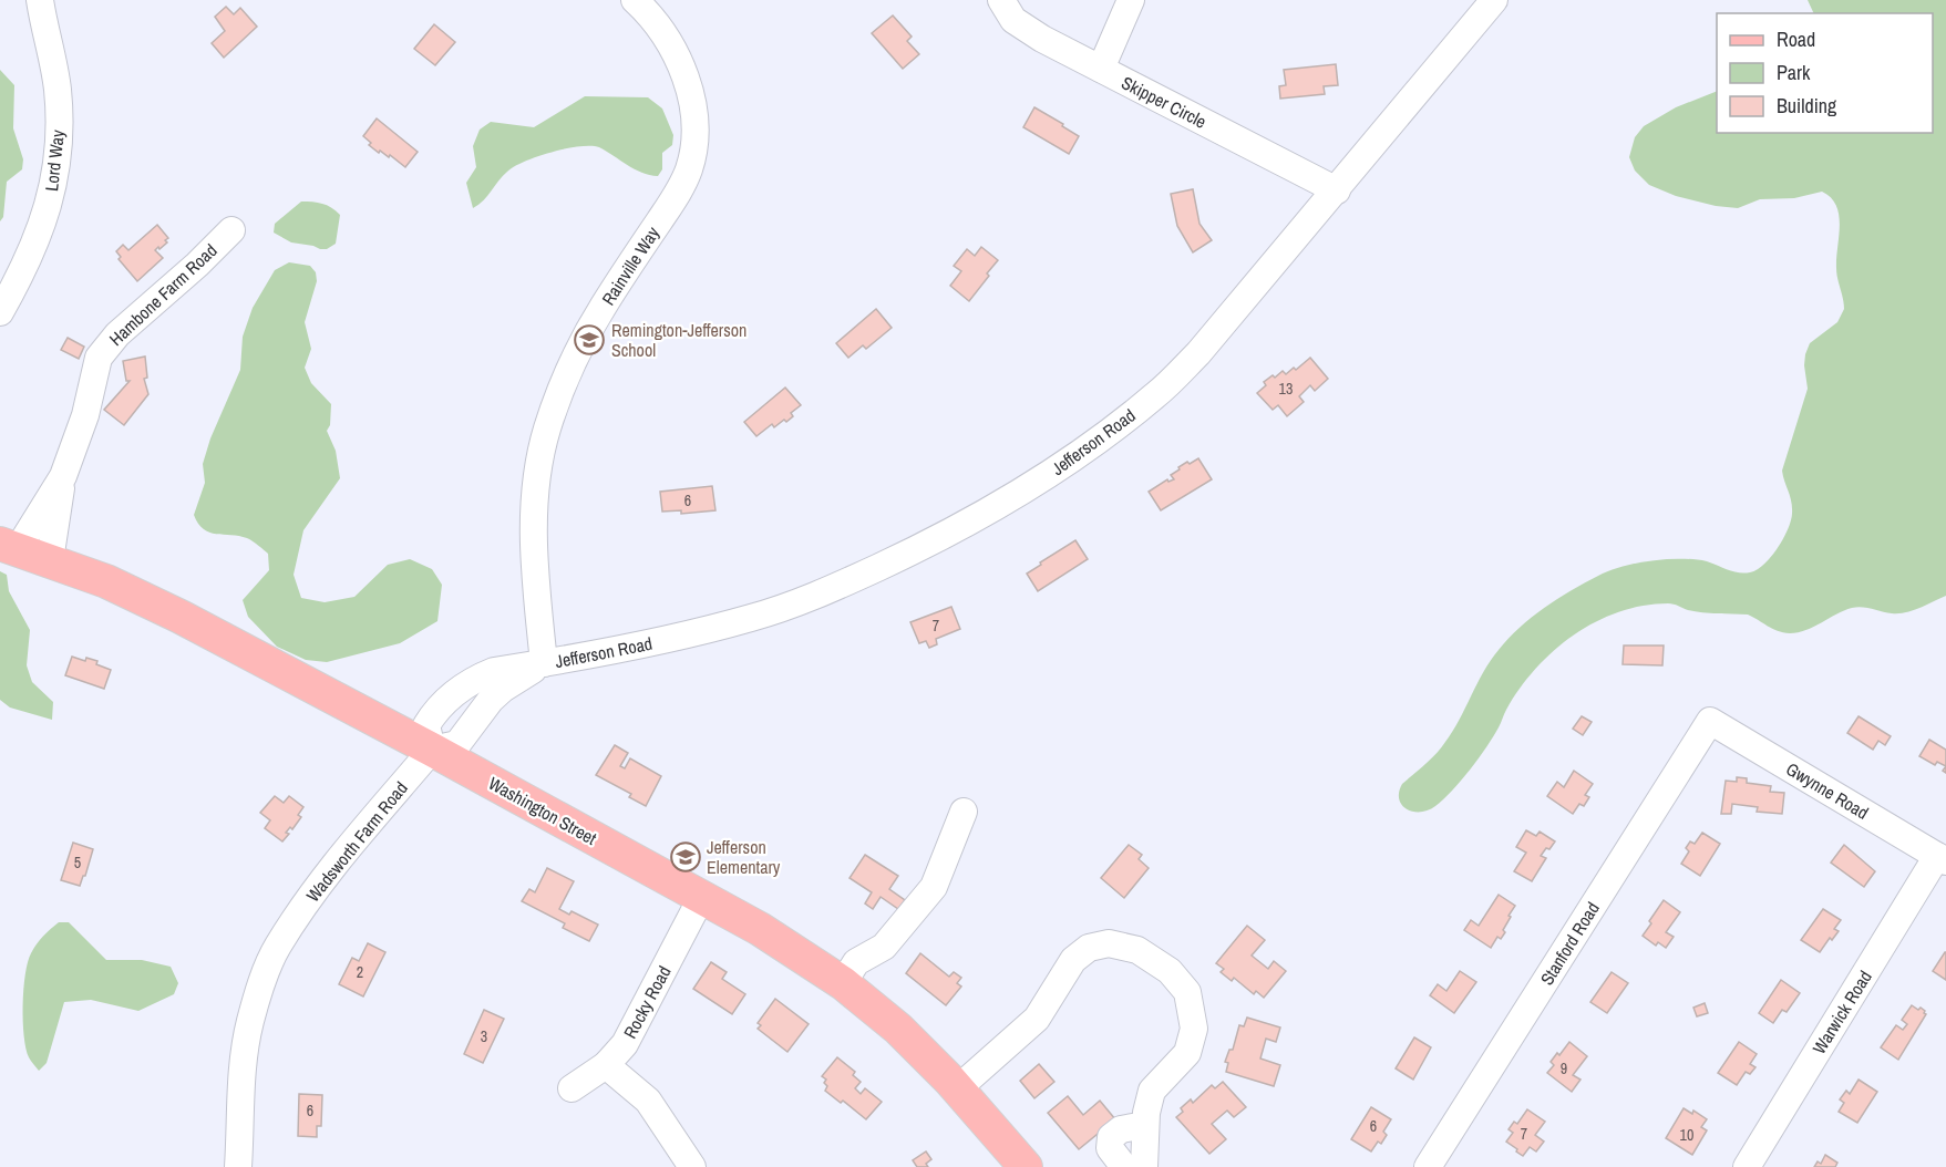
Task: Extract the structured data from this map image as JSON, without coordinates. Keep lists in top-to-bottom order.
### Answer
{
  "streets": {
    "main road": ["Washington Street"],
    "street": [
      "Skipper Circle",
      "Lord Way",
      "Rainville Way",
      "Hambone Farm Road",
      "Jefferson Road",
      "Gwynne Road",
      "Wadsworth Farm Road",
      "Stanford Road",
      "Rocky Road",
      "Warwick Road"
    ]
  },
  "crossings": [
    ["Skipper Circle", "Jefferson Road"],
    ["Rainville Way", "Jefferson Road"],
    ["Hambone Farm Road", "Washington Street"],
    ["Jefferson Road", "Washington Street"],
    ["Jefferson Road", "Wadsworth Farm Road"],
    ["Gwynne Road", "Stanford Road"],
    ["Gwynne Road", "Warwick Road"],
    ["Washington Street", "Wadsworth Farm Road"],
    ["Washington Street", "Rocky Road"]
  ],
  "places": {
    "school or university": ["Remington-Jefferson School", "Jefferson Elementary"]
  },
  "house_numbers": [
    "13",
    "6",
    "7",
    "5",
    "2",
    "3",
    "9",
    "6",
    "6",
    "7",
    "10"
  ],
  "legend": ["Road", "Park", "Building"]
}
